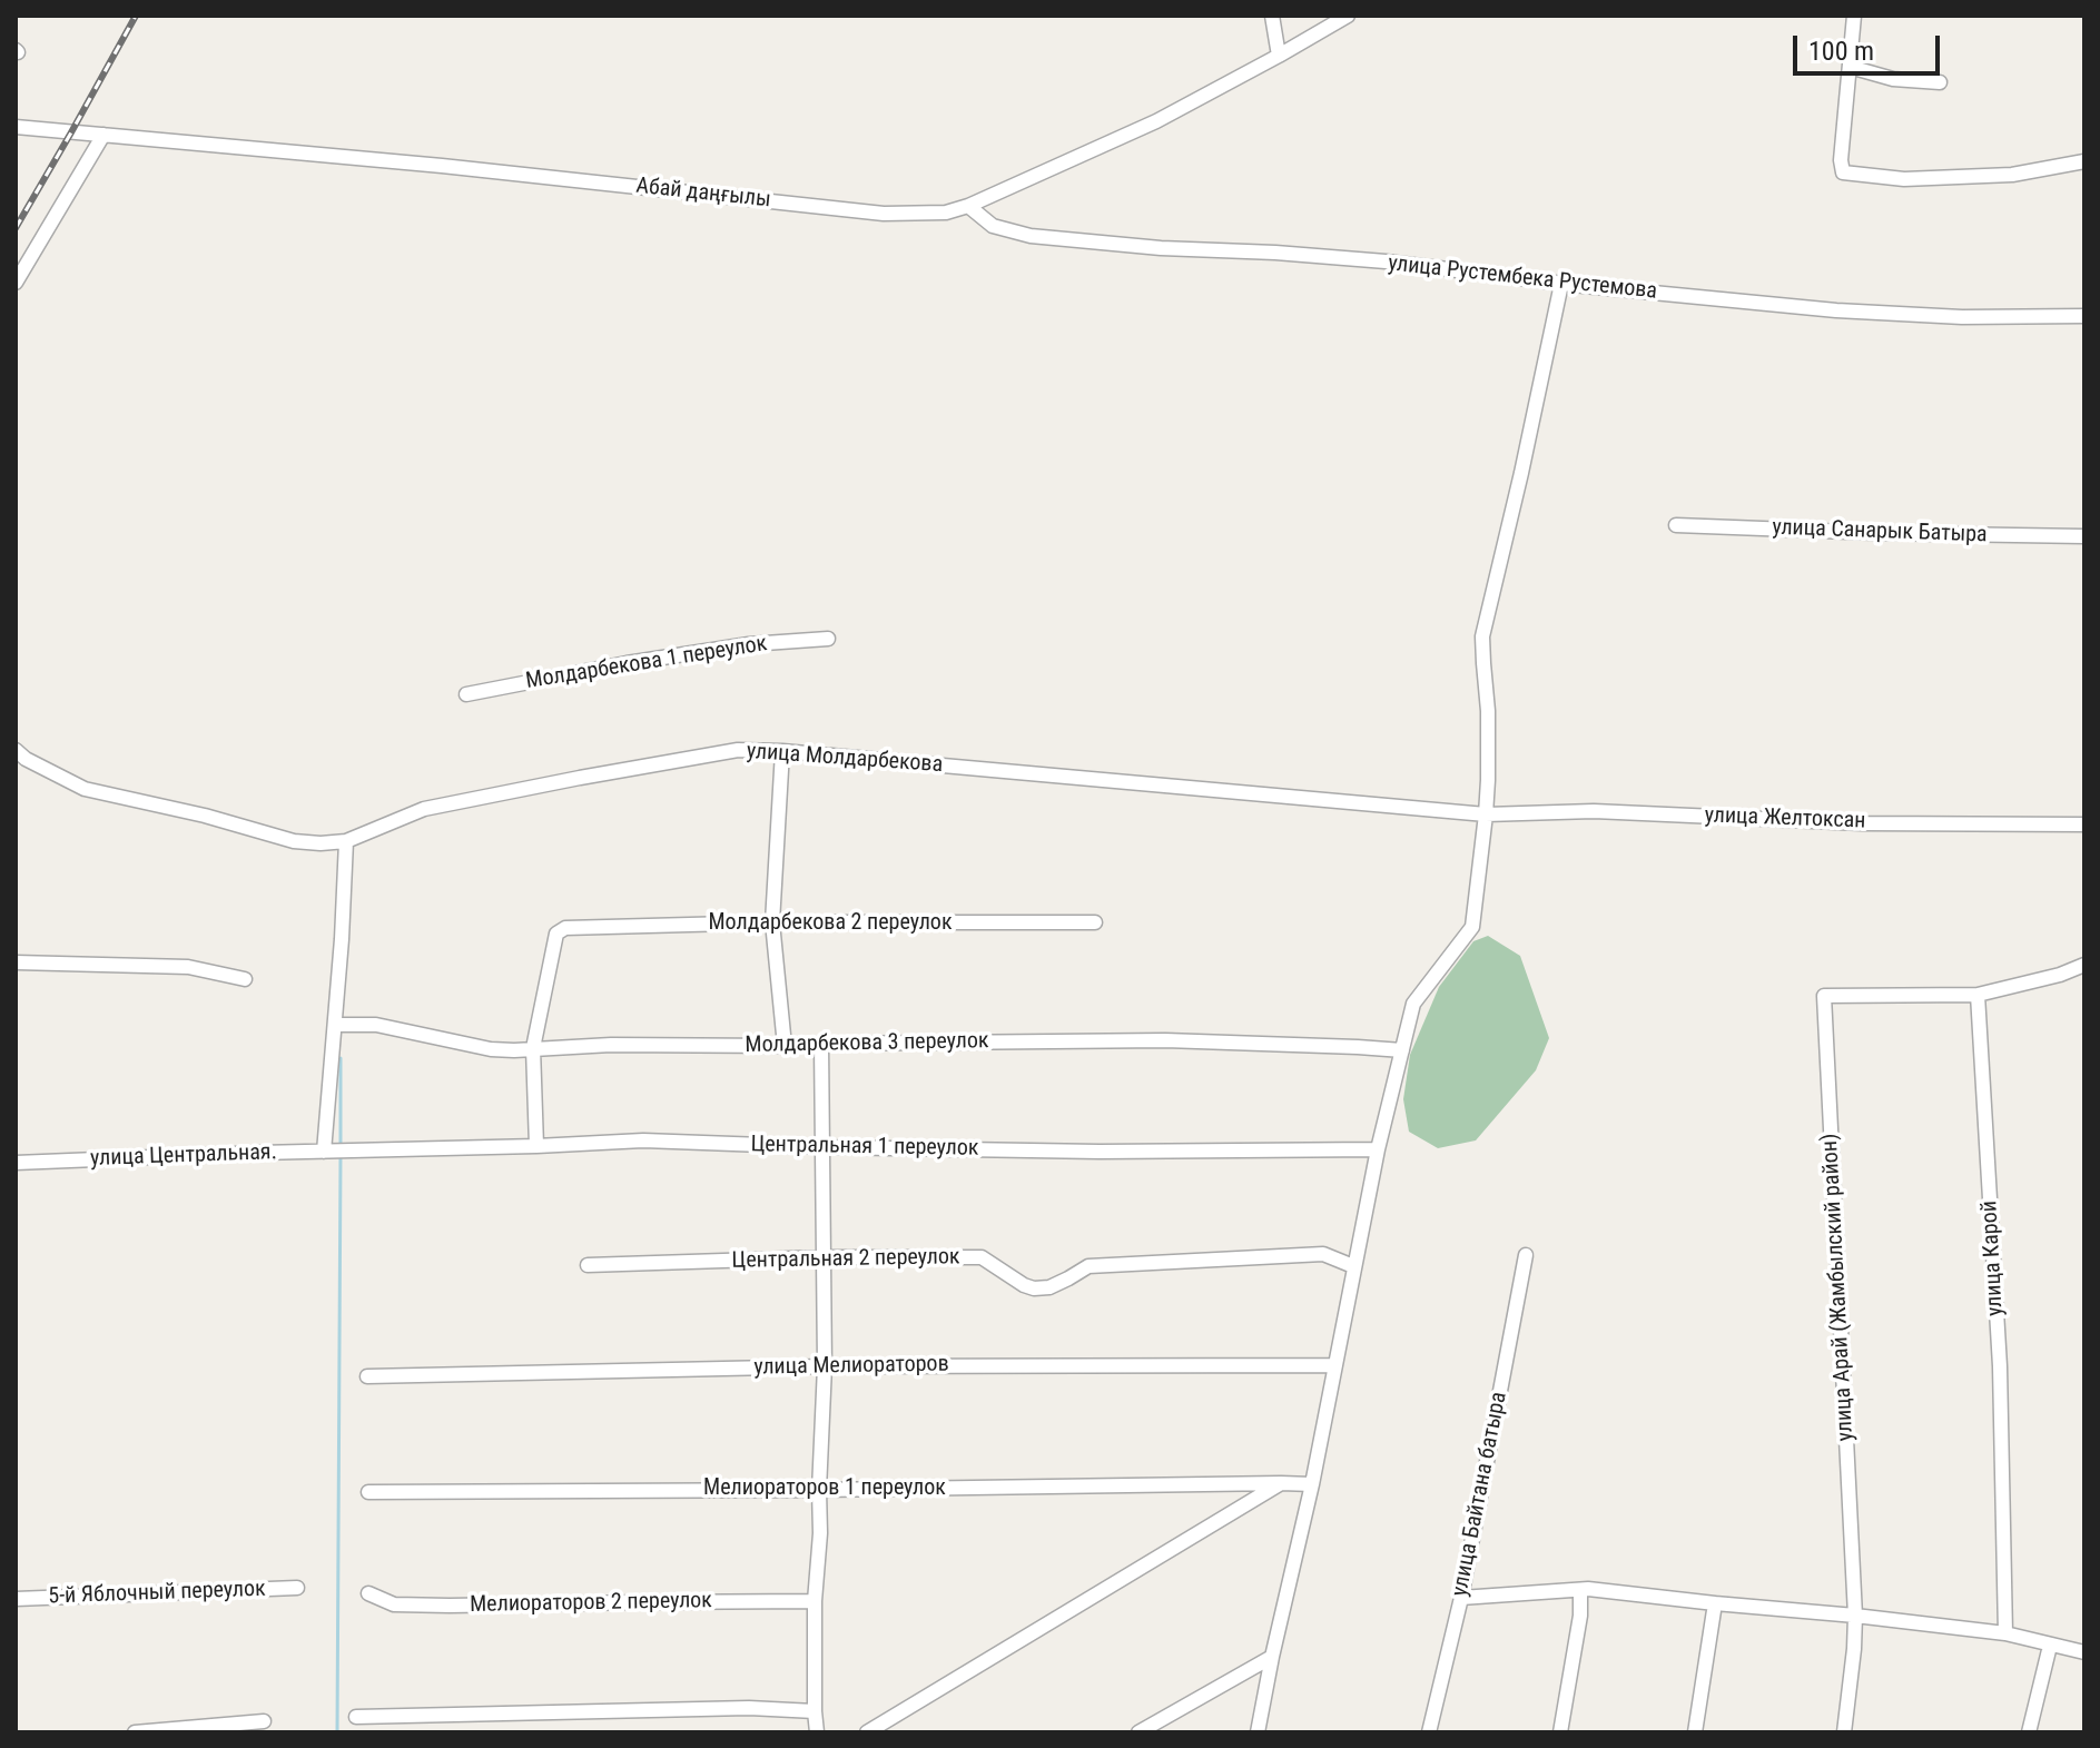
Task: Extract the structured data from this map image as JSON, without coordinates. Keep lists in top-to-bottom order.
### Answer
{
  "streets": {
    "street": [
      "Абай даңғылы",
      "улица Рустембека Рустемова",
      "улица Санарык Батыра",
      "Молдарбекова 1 переулок",
      "улица Молдарбекова",
      "улица Желтоксан",
      "Молдарбекова 2 переулок",
      "Молдарбекова 3 переулок",
      "Центральная 1 переулок",
      "улица Центральная.",
      "улица Карой",
      "Центральная 2 переулок",
      "улица Арай (Жамбылский район)",
      "улица Мелиораторов",
      "Мелиораторов 1 переулок",
      "улица Байтана батыра",
      "5-й Яблочный переулок",
      "Мелиораторов 2 переулок"
    ]
  },
  "crossings": [
    ["Абай даңғылы", "улица Рустембека Рустемова"],
    ["улица Молдарбекова", "улица Желтоксан"],
    ["Молдарбекова 2 переулок", "Молдарбекова 3 переулок"],
    ["Центральная 1 переулок", "улица Центральная."],
    ["улица Карой", "улица Арай (Жамбылский район)"]
  ],
  "scale_bar": "100 m"
}
